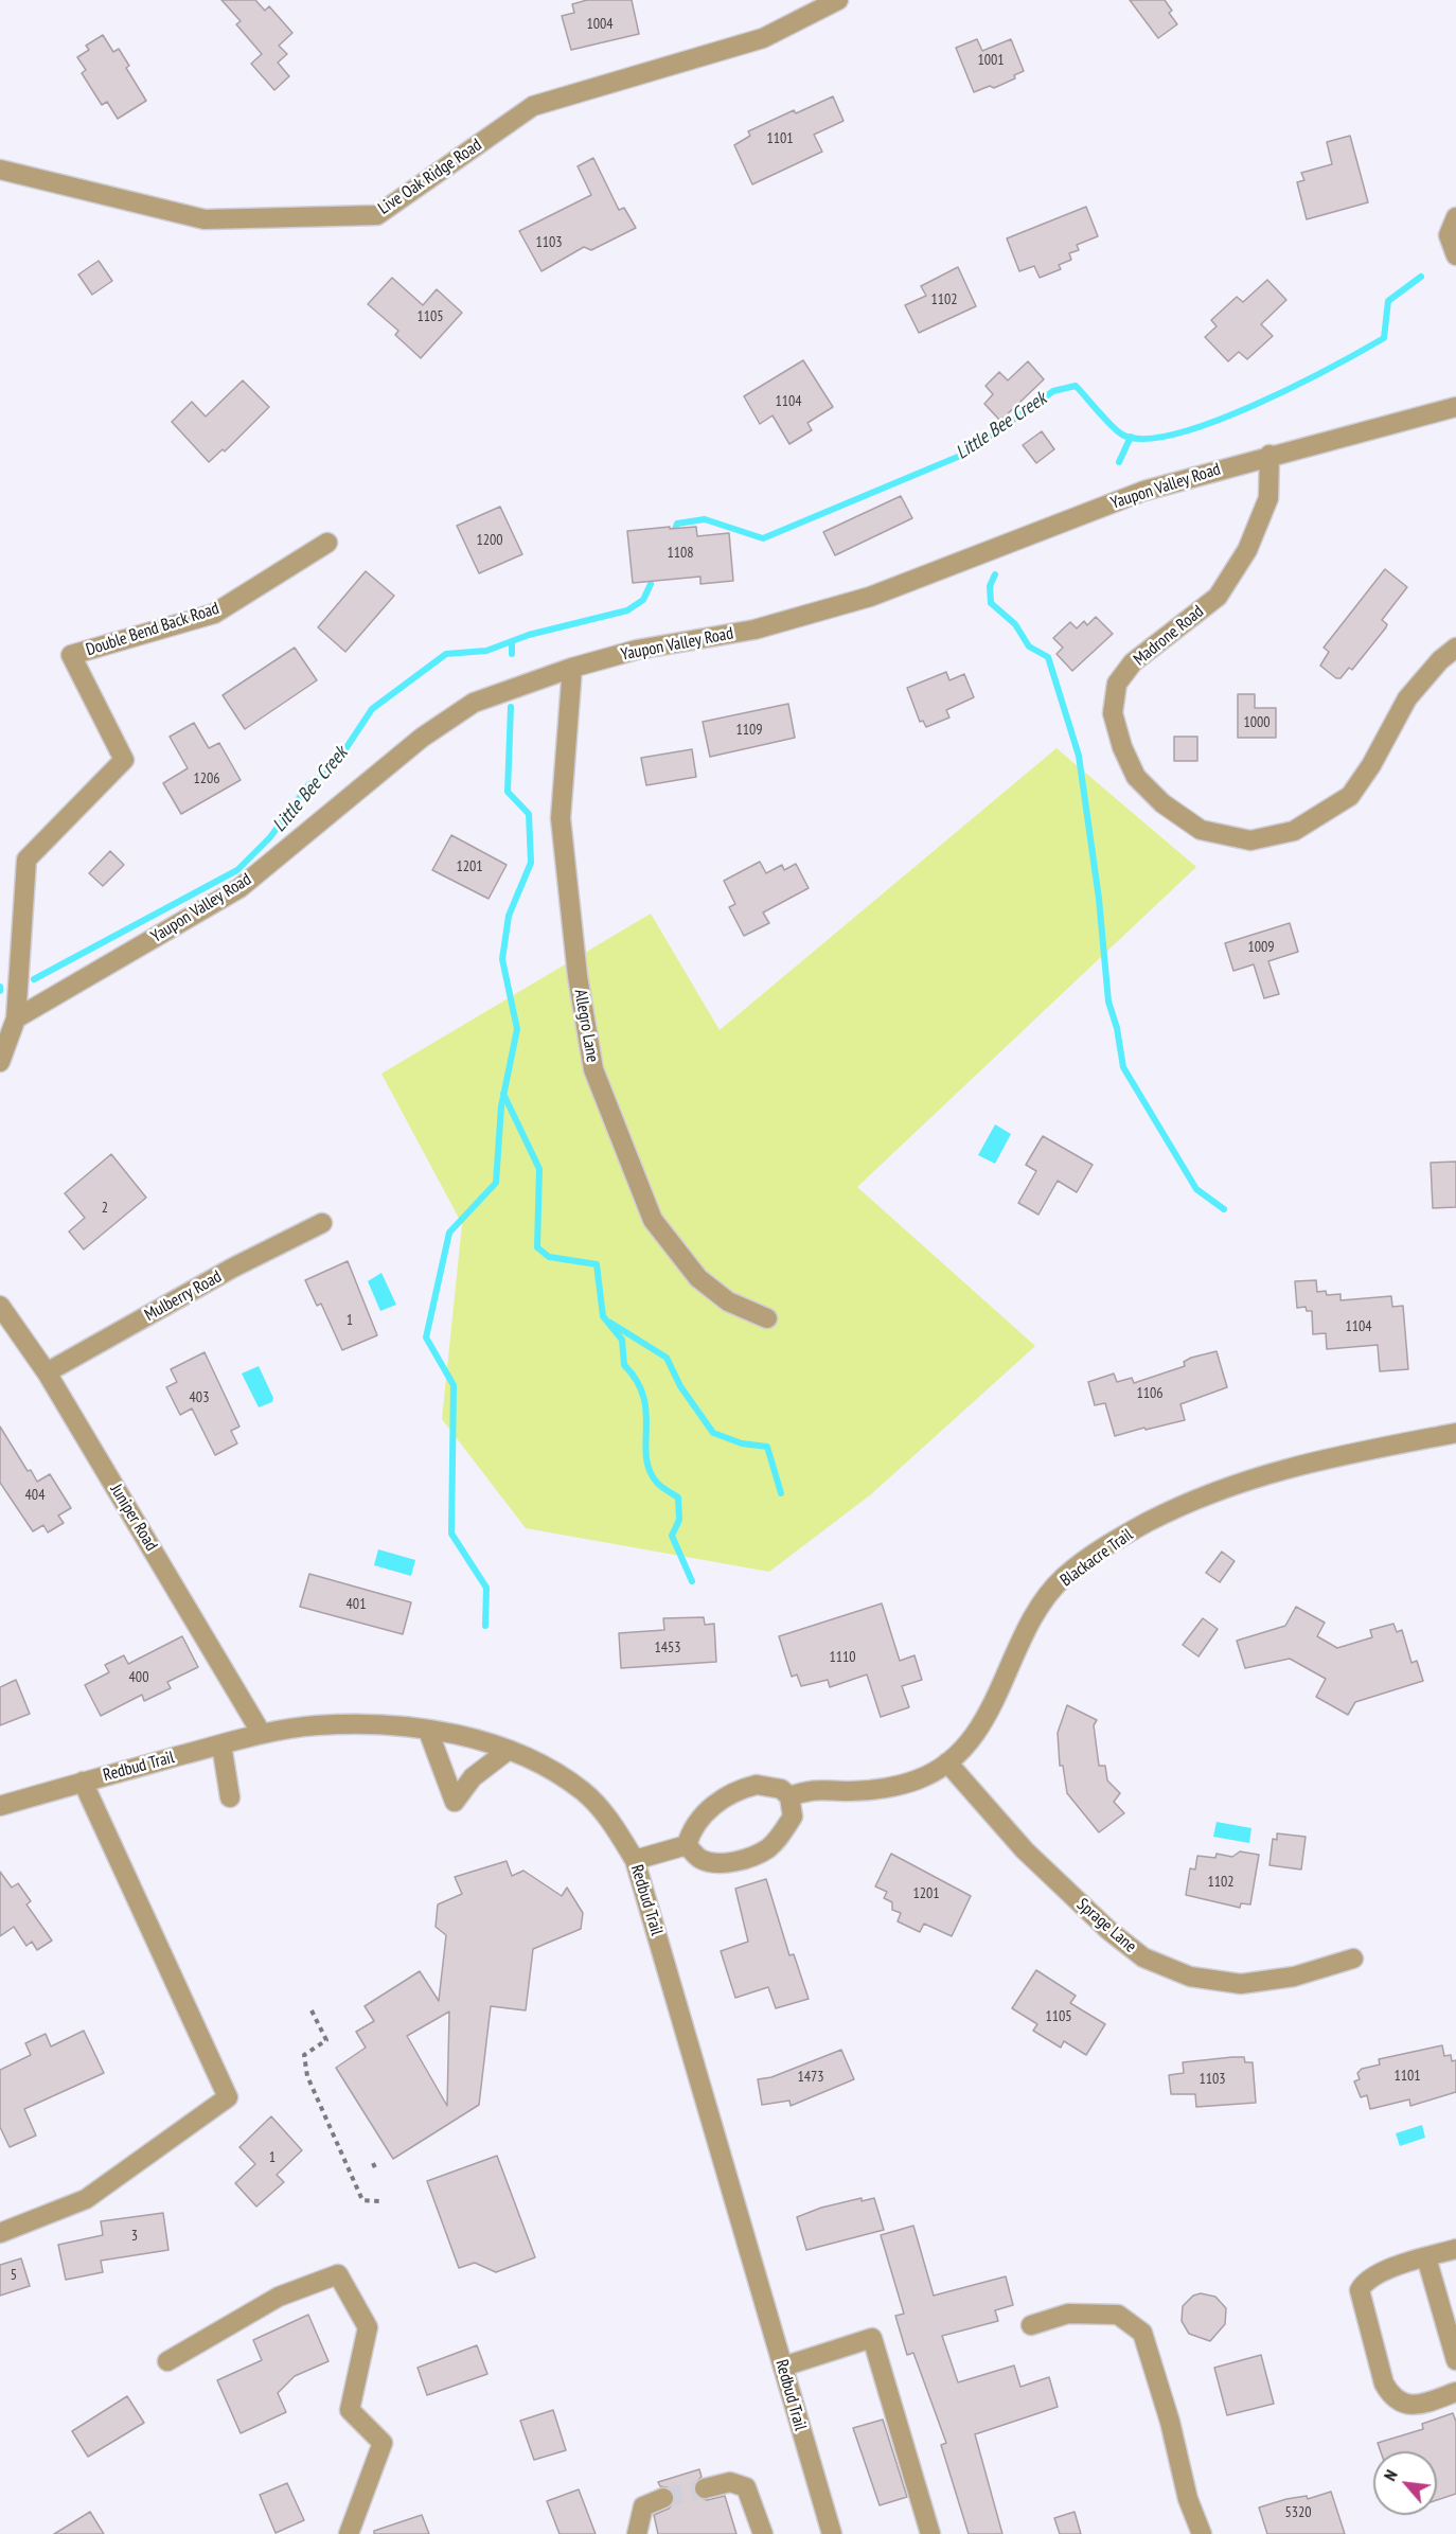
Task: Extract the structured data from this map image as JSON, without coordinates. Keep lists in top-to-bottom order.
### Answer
{
  "streets": {
    "street": [
      "Live Oak Ridge Road",
      "Yaupon Valley Road",
      "Double Bend Back Road",
      "Madrone Road",
      "Allegro Lane",
      "Mulberry Road",
      "Juniper Road",
      "Blackacre Trail",
      "Redbud Trail",
      "Sprage Lane"
    ]
  },
  "crossings": [
    ["Yaupon Valley Road", "Double Bend Back Road"],
    ["Yaupon Valley Road", "Madrone Road"],
    ["Yaupon Valley Road", "Allegro Lane"],
    ["Mulberry Road", "Juniper Road"],
    ["Juniper Road", "Redbud Trail"],
    ["Blackacre Trail", "Sprage Lane"]
  ],
  "water": ["Little Bee Creek"],
  "house_numbers": [
    "1004",
    "1001",
    "1101",
    "1103",
    "1102",
    "1105",
    "1104",
    "1200",
    "1108",
    "1000",
    "1109",
    "1206",
    "1201",
    "1009",
    "2",
    "1",
    "1104",
    "1106",
    "403",
    "404",
    "401",
    "1453",
    "1110",
    "400",
    "1102",
    "1201",
    "1105",
    "1101",
    "1473",
    "1103",
    "1",
    "3",
    "5",
    "5320"
  ],
  "north": "top left"
}
